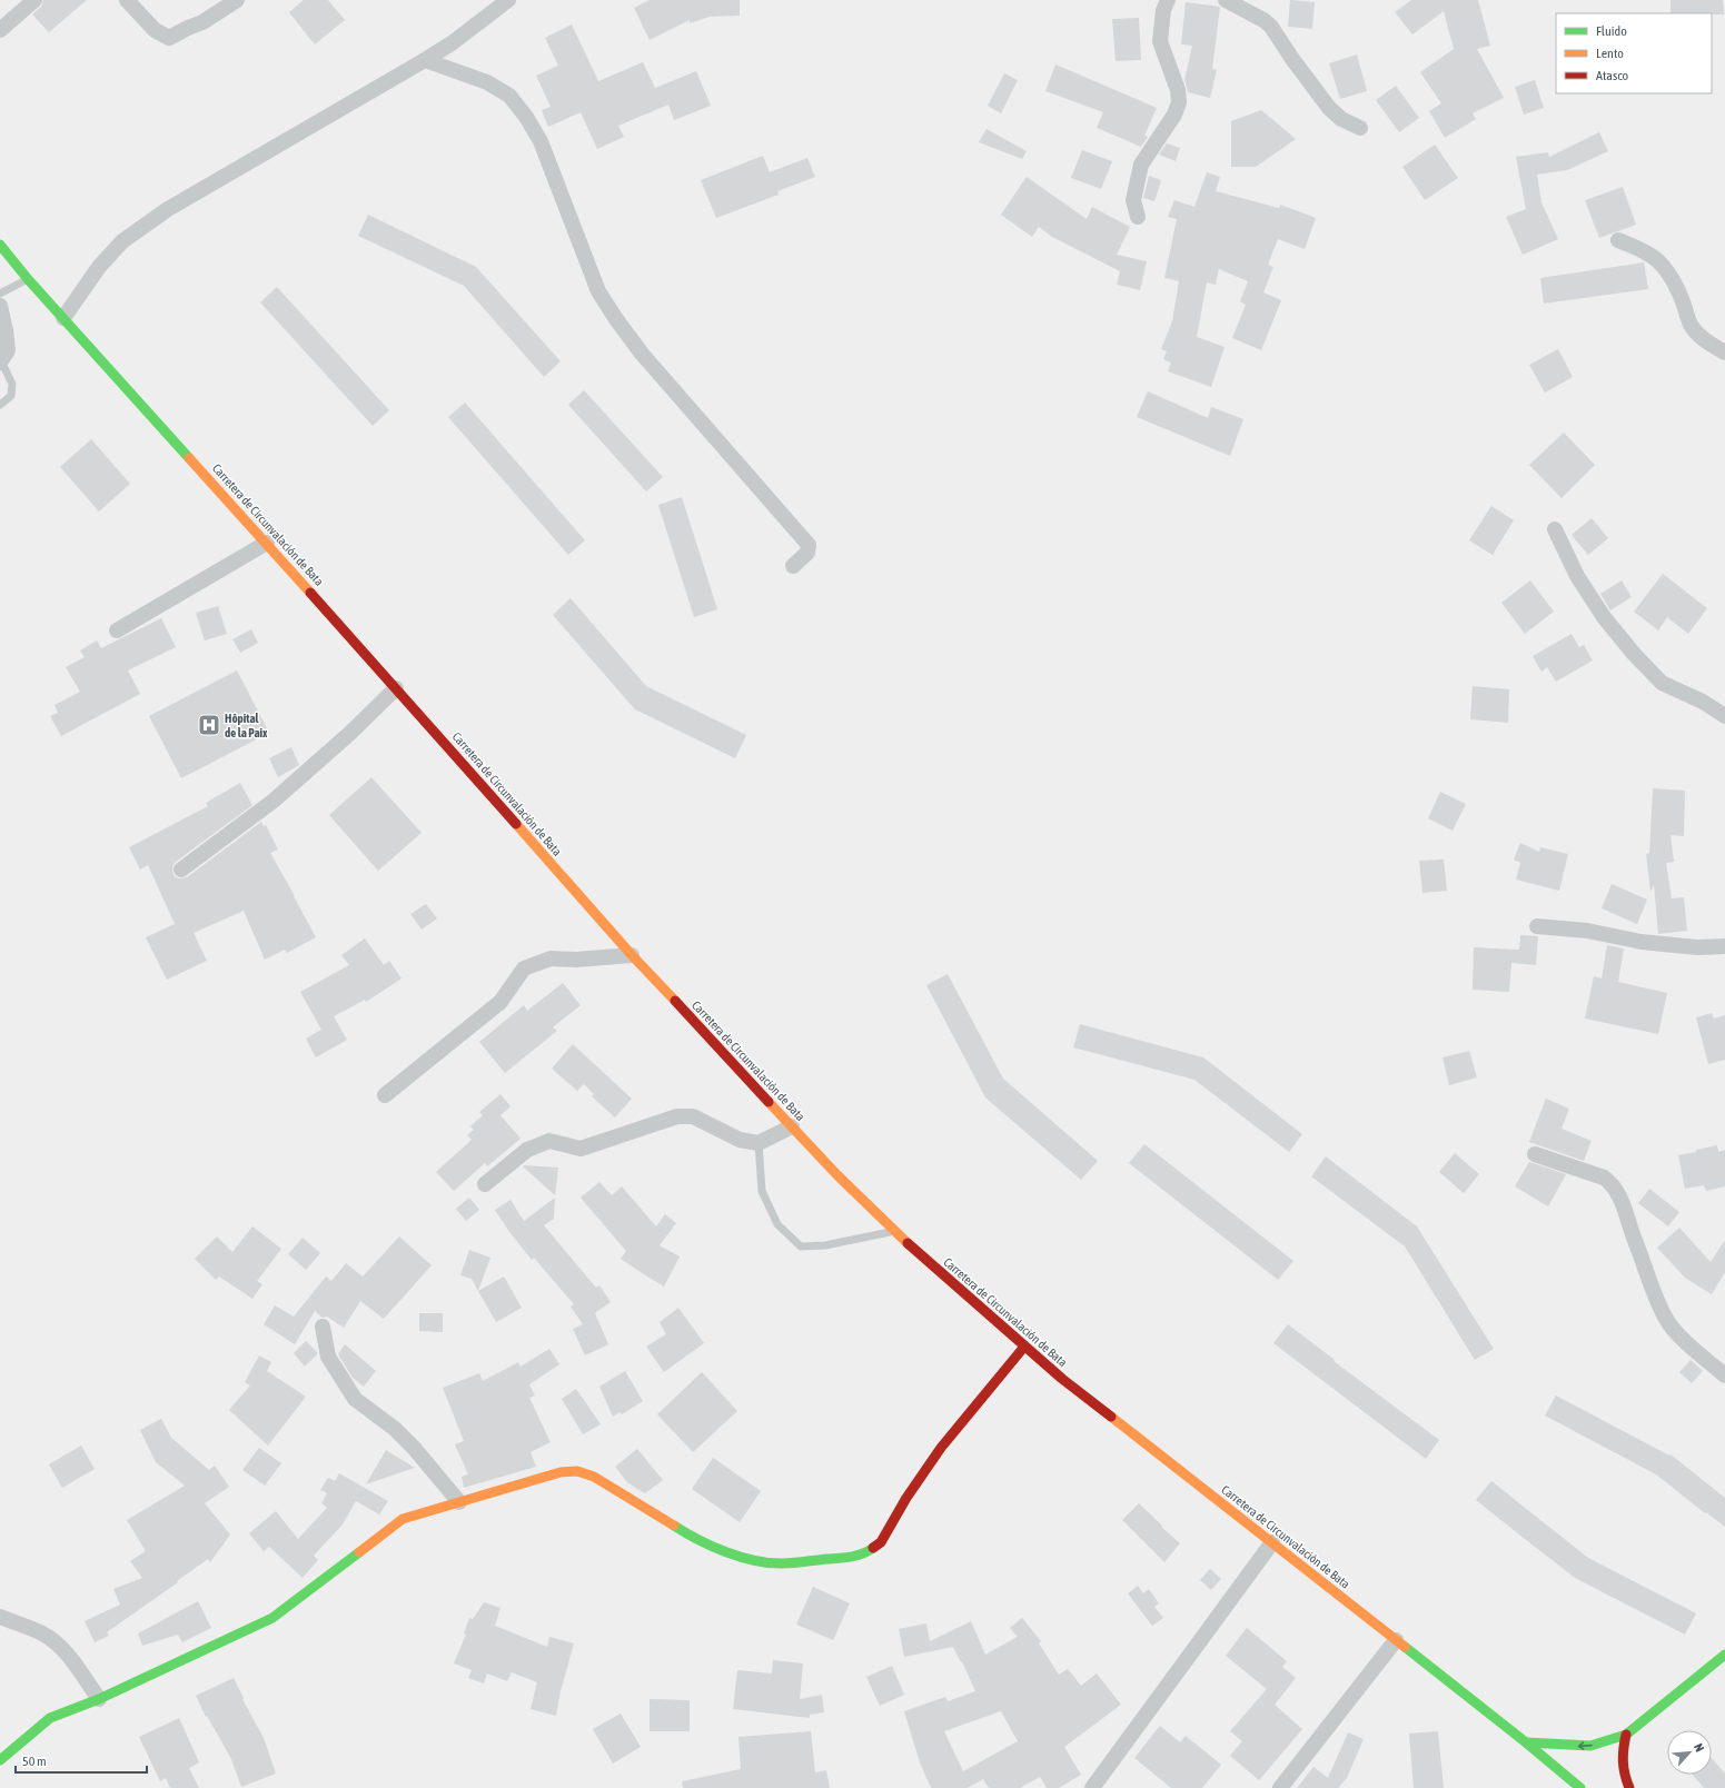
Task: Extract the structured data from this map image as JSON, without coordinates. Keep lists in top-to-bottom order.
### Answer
{
  "streets": {
    "main road": ["Carretera de Circunvalación de Bata"]
  },
  "places": {
    "hospital": ["Hôpital de la Paix"]
  },
  "legend": ["Fluido", "Lento", "Atasco"],
  "scale_bar": "50 m",
  "north": "top right"
}
